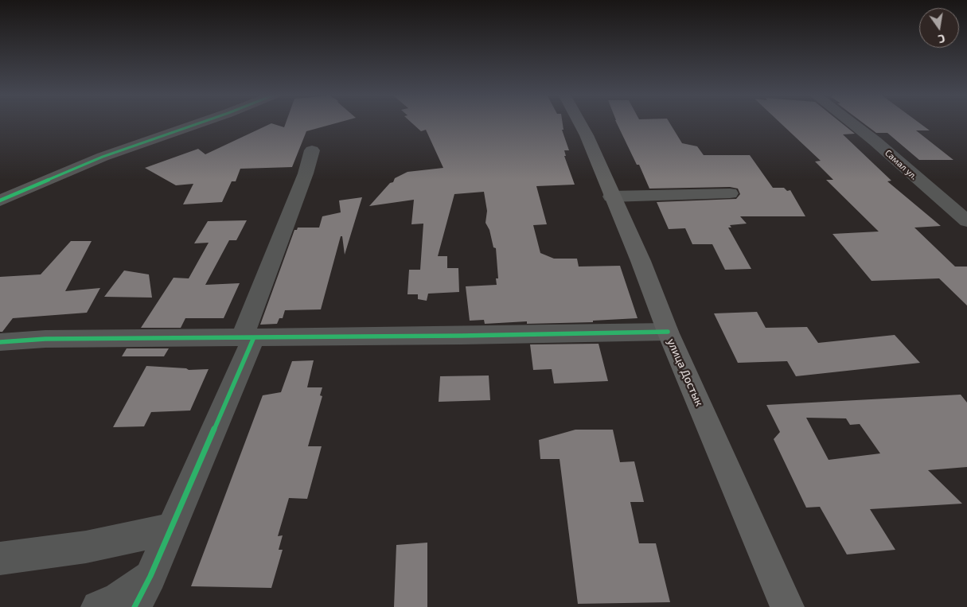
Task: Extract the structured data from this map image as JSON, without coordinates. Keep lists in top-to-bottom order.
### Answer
{
  "streets": {
    "main road": ["улица Достык"],
    "street": ["Самал ул."]
  },
  "north": "bottom"
}
